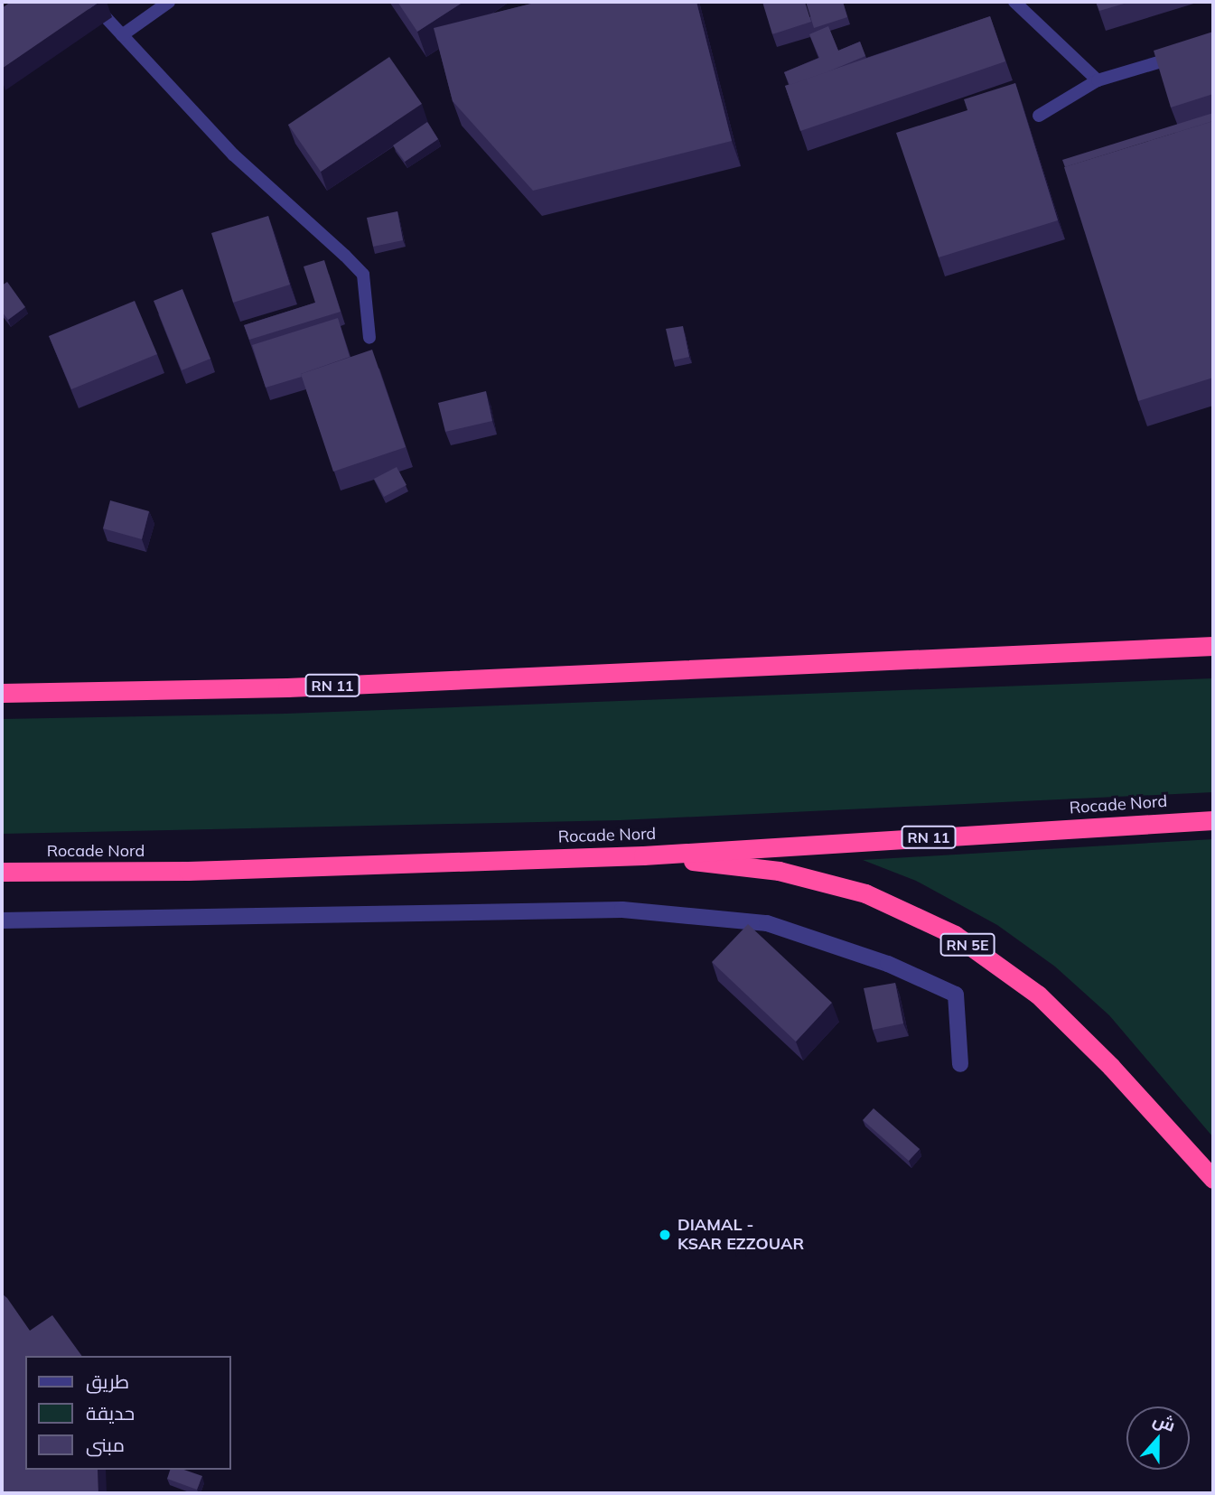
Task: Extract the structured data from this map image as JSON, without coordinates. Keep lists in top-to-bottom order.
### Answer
{
  "streets": {
    "highway": ["RN 11", "Rocade Nord", "RN 5E"]
  },
  "crossings": [
    ["Rocade Nord", "RN 5E"]
  ],
  "places": ["DIAMAL - KSAR EZZOUAR"],
  "legend": ["طريق", "حديقة", "مبنى"],
  "north": "top"
}
